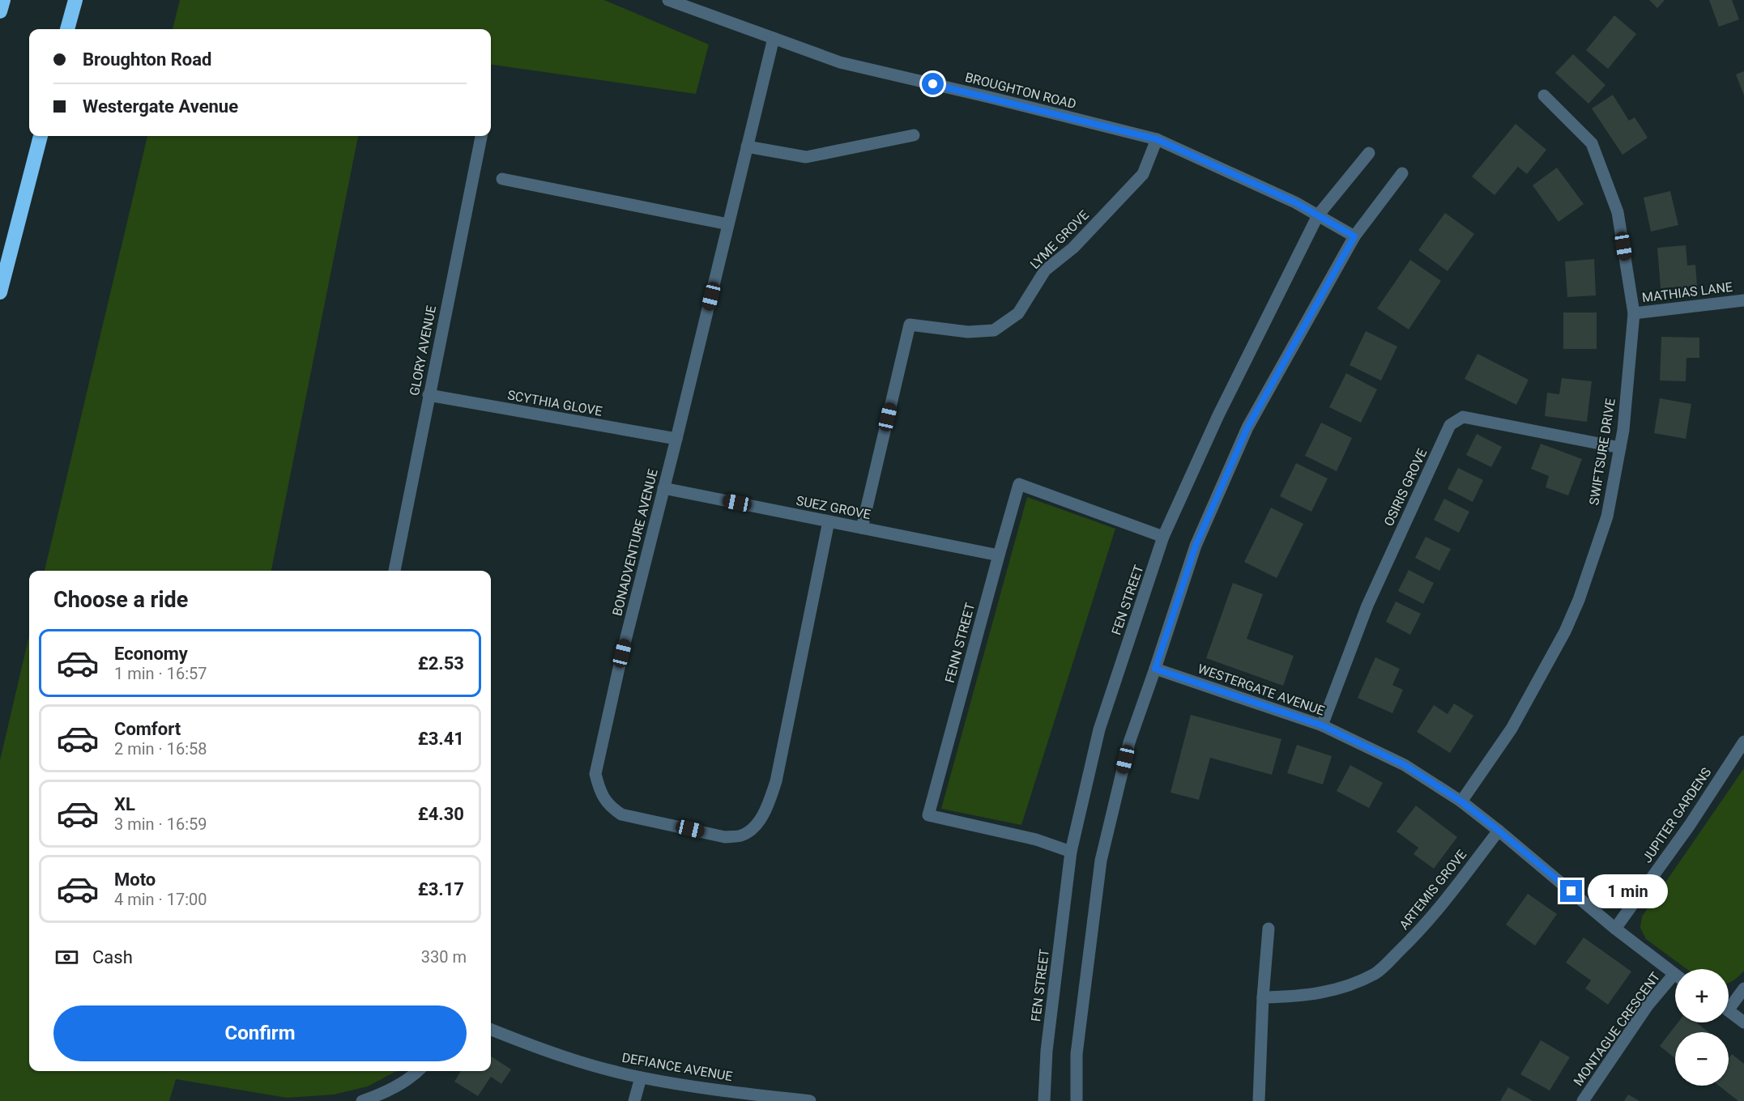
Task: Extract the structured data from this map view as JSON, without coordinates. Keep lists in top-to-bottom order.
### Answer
{
  "streets": {
    "street": [
      "BROUGHTON ROAD",
      "LYME GROVE",
      "MATHIAS LANE",
      "GLORY AVENUE",
      "SCYTHIA GLOVE",
      "SWIFTSURE DRIVE",
      "OSIRIS GROVE",
      "SUEZ GROVE",
      "BONADVENTURE AVENUE",
      "FEN STREET",
      "FENN STREET",
      "WESTERGATE AVENUE",
      "JUPITER GARDENS",
      "ARTEMIS GROVE",
      "MONTAGUE CRESCENT",
      "DEFIANCE AVENUE"
    ]
  },
  "crossings": [
    ["BROUGHTON ROAD", "LYME GROVE"],
    ["BROUGHTON ROAD", "BONADVENTURE AVENUE"],
    ["BROUGHTON ROAD", "FEN STREET"],
    ["LYME GROVE", "SUEZ GROVE"],
    ["MATHIAS LANE", "SWIFTSURE DRIVE"],
    ["GLORY AVENUE", "SCYTHIA GLOVE"],
    ["SCYTHIA GLOVE", "BONADVENTURE AVENUE"],
    ["SWIFTSURE DRIVE", "OSIRIS GROVE"],
    ["SWIFTSURE DRIVE", "WESTERGATE AVENUE"],
    ["OSIRIS GROVE", "WESTERGATE AVENUE"],
    ["SUEZ GROVE", "BONADVENTURE AVENUE"],
    ["SUEZ GROVE", "FENN STREET"],
    ["FEN STREET", "FENN STREET"],
    ["WESTERGATE AVENUE", "JUPITER GARDENS"],
    ["WESTERGATE AVENUE", "ARTEMIS GROVE"]
  ],
  "page": {
    "banner": ["Broughton Road", "Westergate Avenue"],
    "heading": "Choose a ride",
    "list": [
      {
        "name": "Economy",
        "note": "1 min · 16:57",
        "value": "£2.53"
      },
      {
        "name": "Comfort",
        "note": "2 min · 16:58",
        "value": "£3.41"
      },
      {
        "name": "XL",
        "note": "3 min · 16:59",
        "value": "£4.30"
      },
      {
        "name": "Moto",
        "note": "4 min · 17:00",
        "value": "£3.17"
      }
    ],
    "bubble": "1 min",
    "pay": ["Cash", "330 m"],
    "map_buttons": ["+", "−"],
    "buttons": "Confirm"
  }
}
